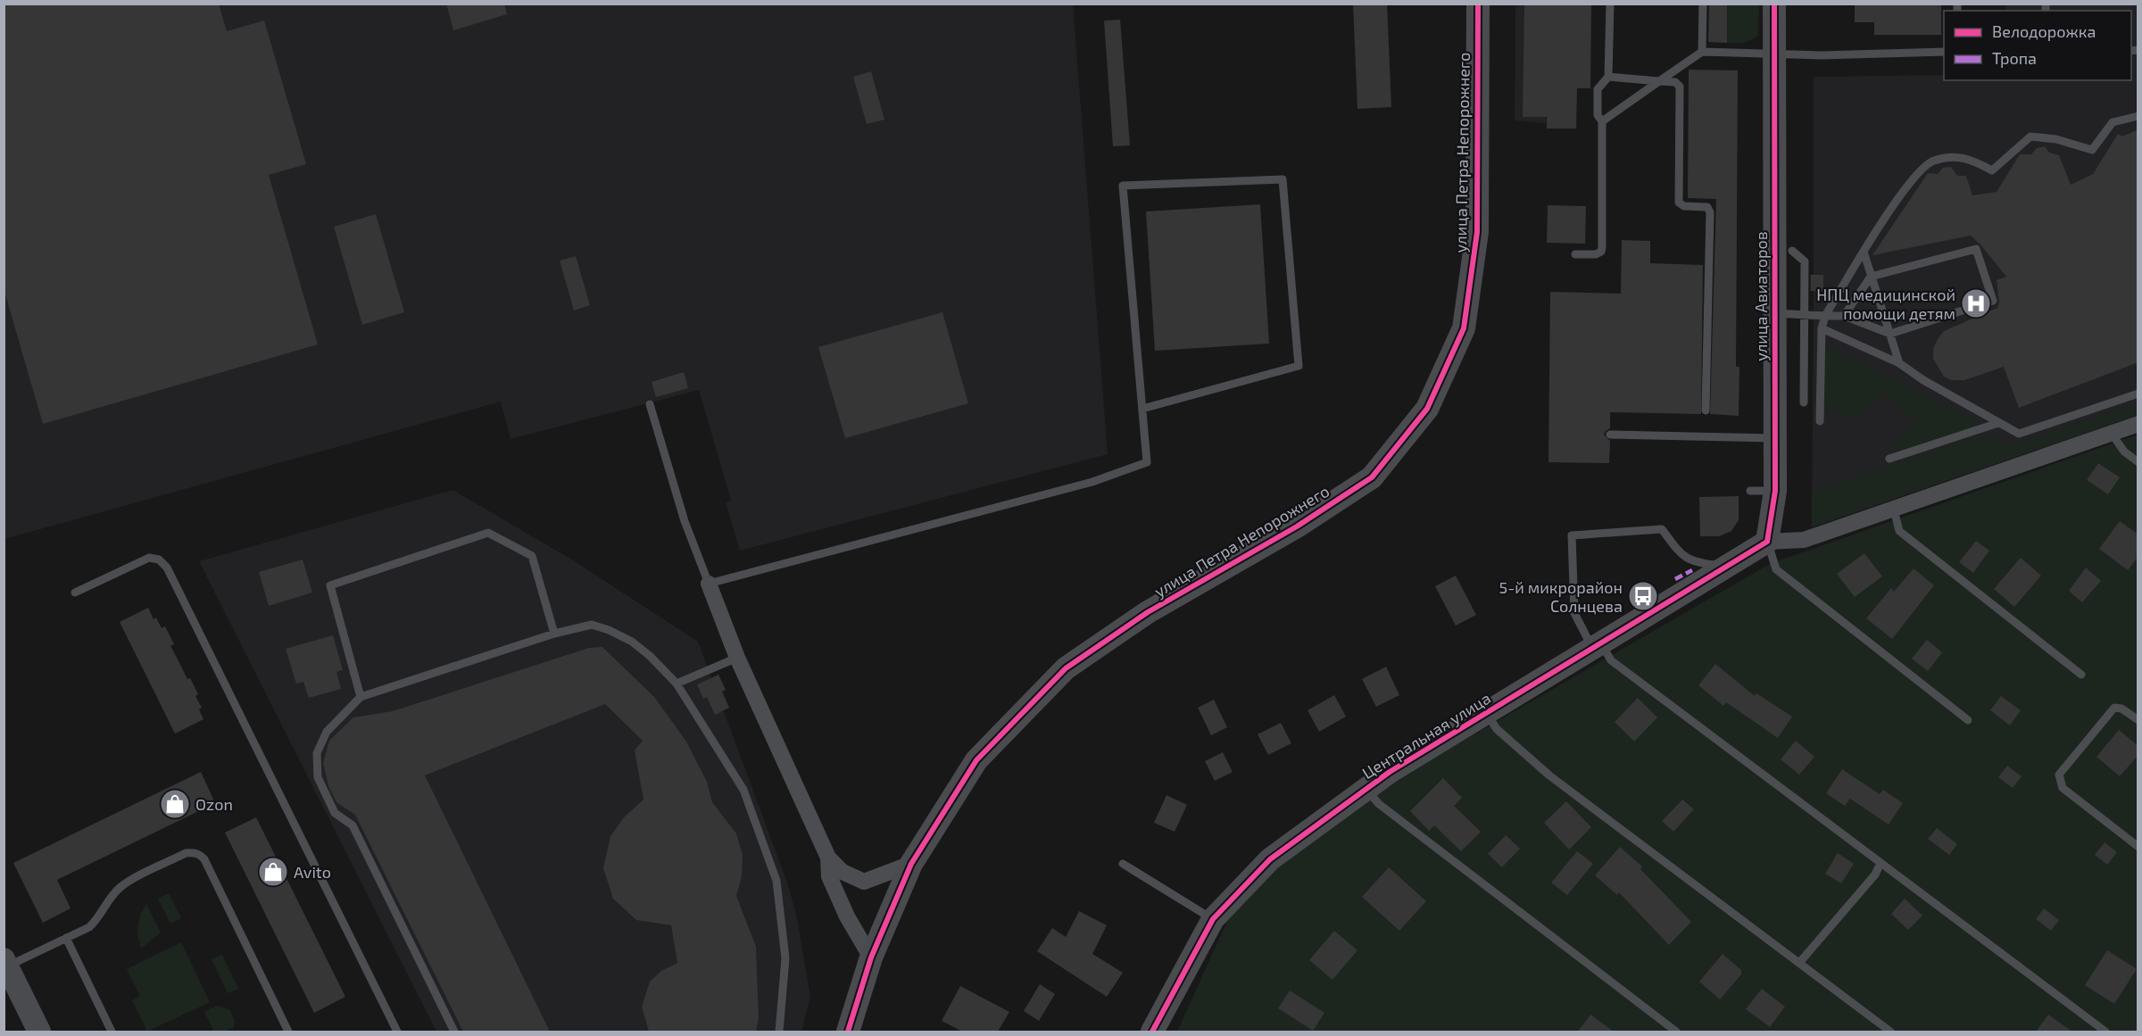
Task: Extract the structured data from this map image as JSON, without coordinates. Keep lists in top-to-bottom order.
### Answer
{
  "streets": {
    "street": ["улица Петра Непорожнего", "улица Авиаторов", "Центральная улица"]
  },
  "places": {
    "hospital": ["НПЦ медицинской помощи детям"],
    "bus stop": ["5-й микрорайон Солнцева"],
    "shop": ["Ozon", "Avito"]
  },
  "legend": ["Велодорожка", "Тропа"]
}
